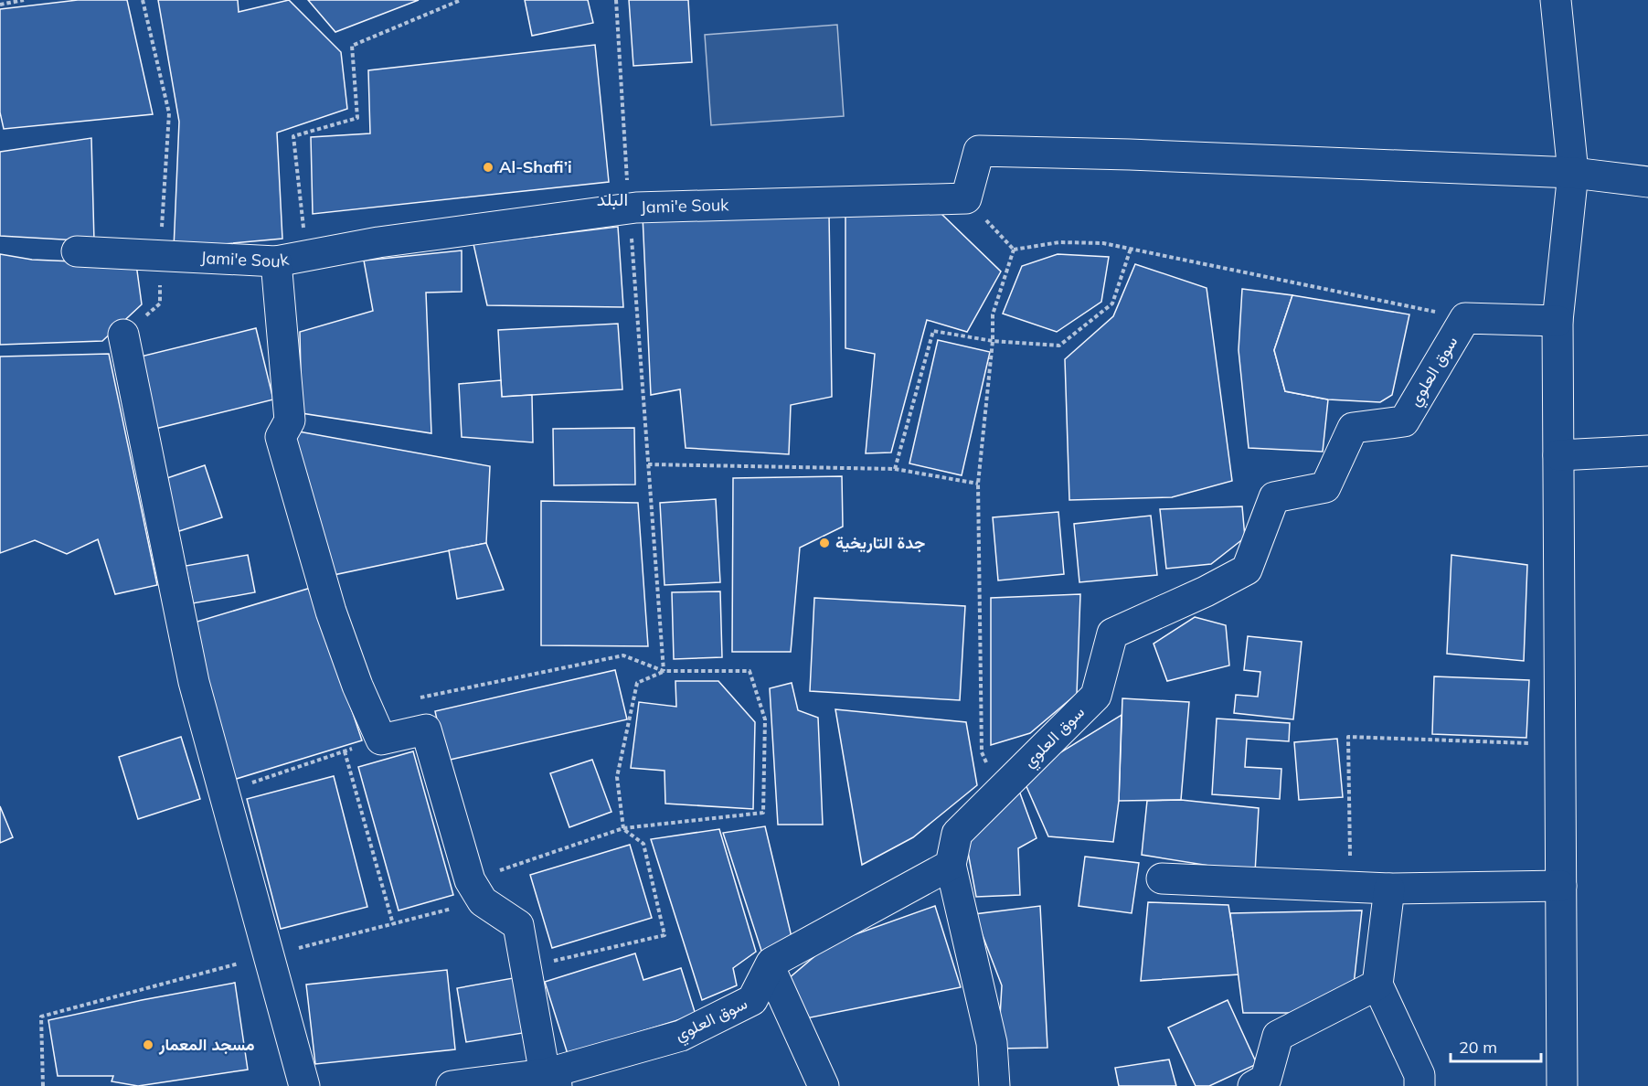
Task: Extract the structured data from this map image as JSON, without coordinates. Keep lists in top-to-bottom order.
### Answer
{
  "streets": {
    "street": ["Jami'e Souk", "سوق العلوي"]
  },
  "districts": ["البلد"],
  "places": ["Al-Shafi’i", "جدة التاريخية", "مسجد المعمار"],
  "scale_bar": "20 m"
}
